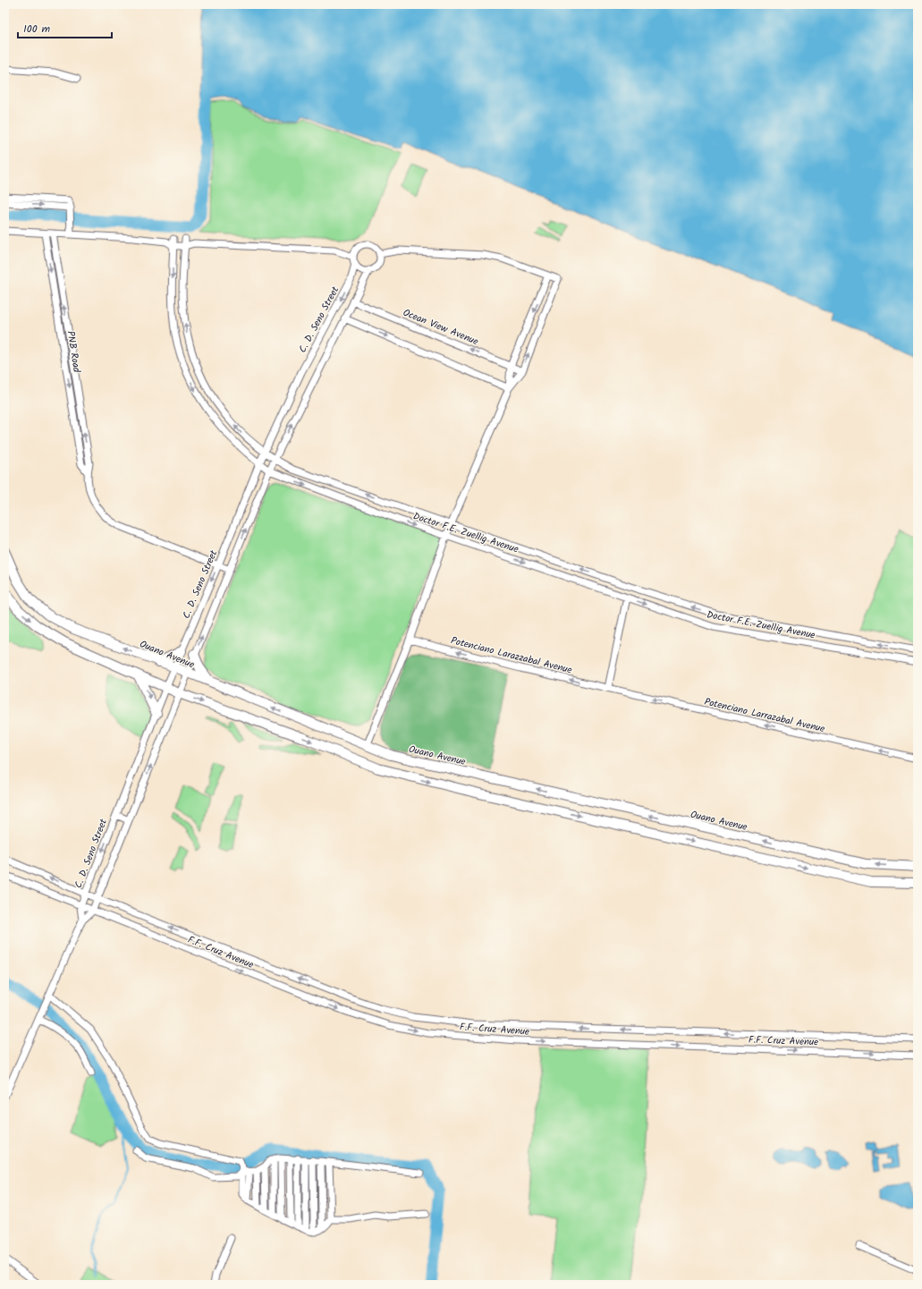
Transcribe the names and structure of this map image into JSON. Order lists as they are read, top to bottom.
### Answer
{
  "streets": {
    "highway": ["Ouano Avenue"],
    "street": [
      "C. D. Seno Street",
      "Ocean View Avenue",
      "PNB Road",
      "Doctor F.E. Zuellig Avenue",
      "Potenciano Larazzabal Avenue",
      "Potenciano Larrazabal Avenue",
      "F.F. Cruz Avenue"
    ]
  },
  "crossings": [
    ["C. D. Seno Street", "PNB Road"],
    ["C. D. Seno Street", "Doctor F.E. Zuellig Avenue"],
    ["C. D. Seno Street", "Ouano Avenue"],
    ["C. D. Seno Street", "F.F. Cruz Avenue"],
    ["Potenciano Larazzabal Avenue", "Potenciano Larrazabal Avenue"]
  ],
  "one_way": ["Potenciano Larazzabal Avenue", "Potenciano Larrazabal Avenue"],
  "scale_bar": "100 m"
}
